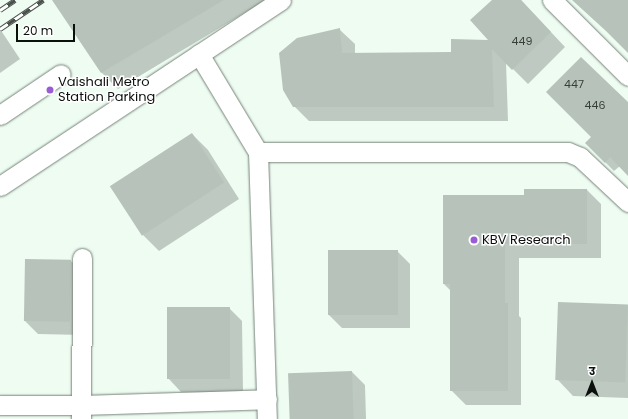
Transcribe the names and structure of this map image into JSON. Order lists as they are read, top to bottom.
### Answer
{
  "places": ["Vaishali Metro Station Parking", "KBV Research"],
  "house_numbers": ["449", "447", "446"],
  "scale_bar": "20 m",
  "north": "top"
}
